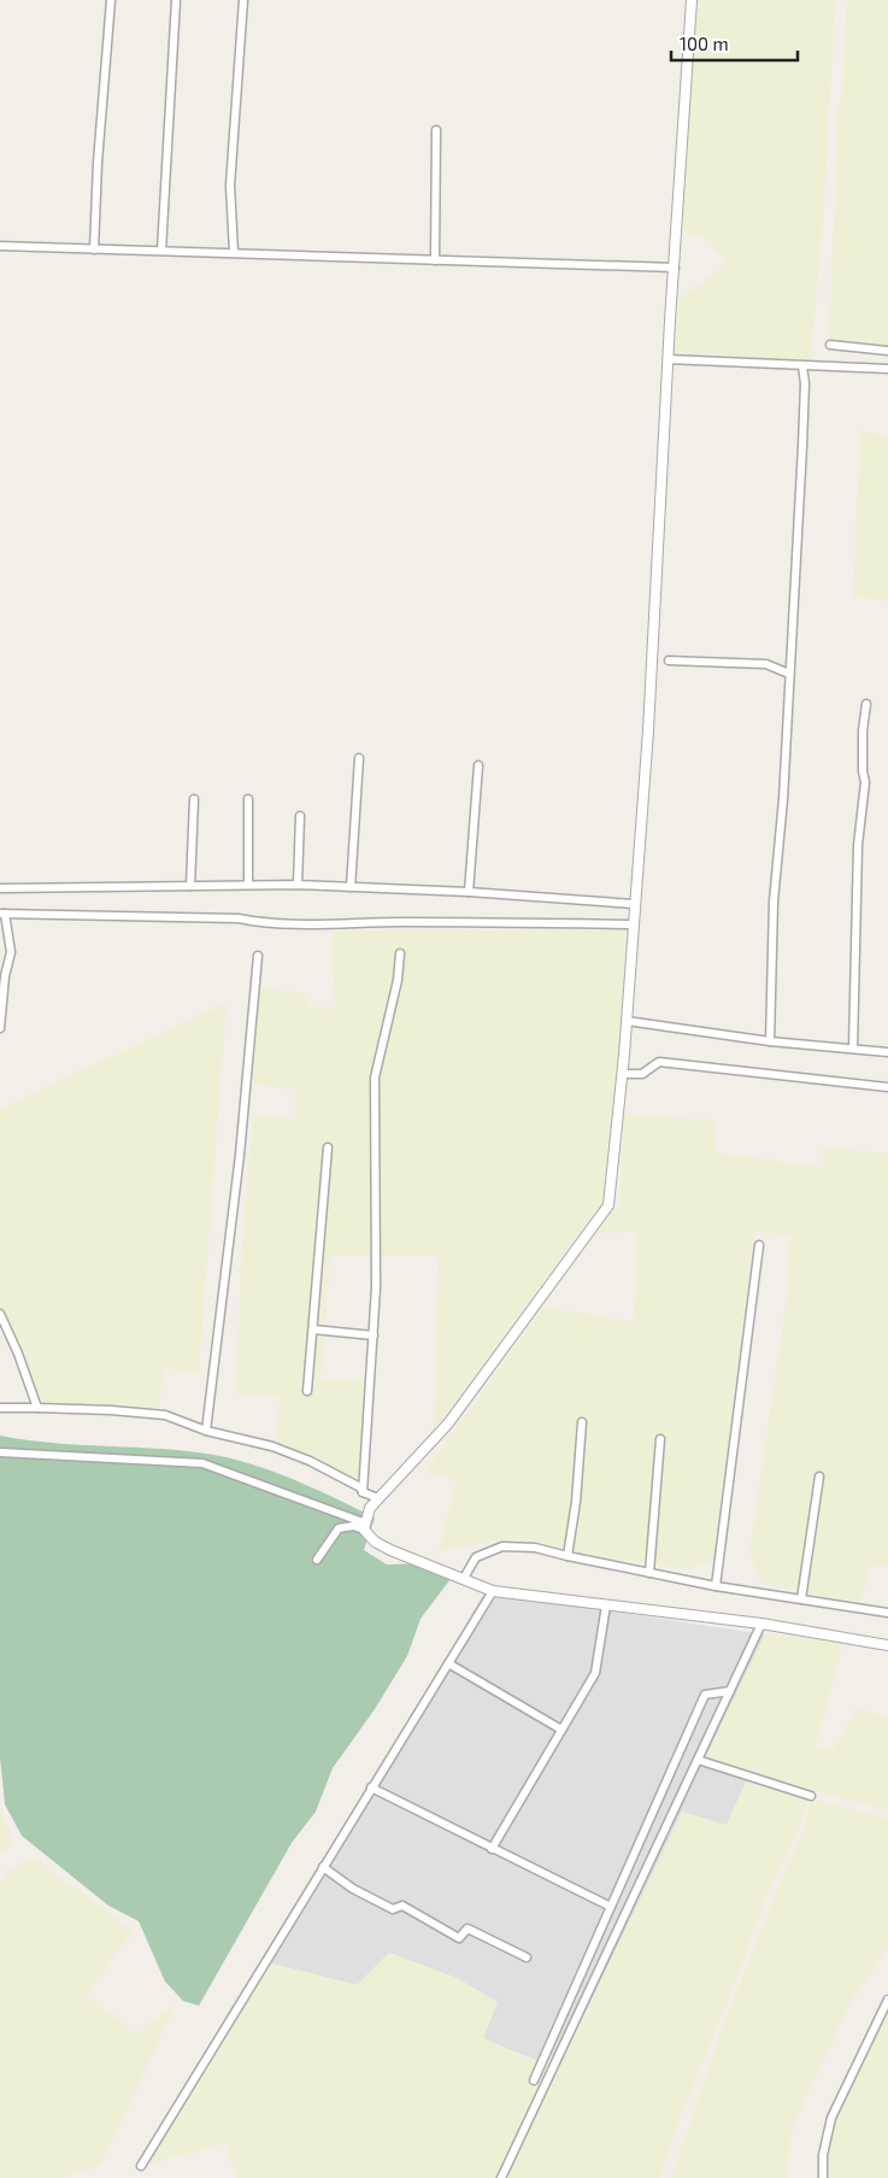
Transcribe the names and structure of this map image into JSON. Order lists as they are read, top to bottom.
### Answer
{
  "scale_bar": "100 m"
}
